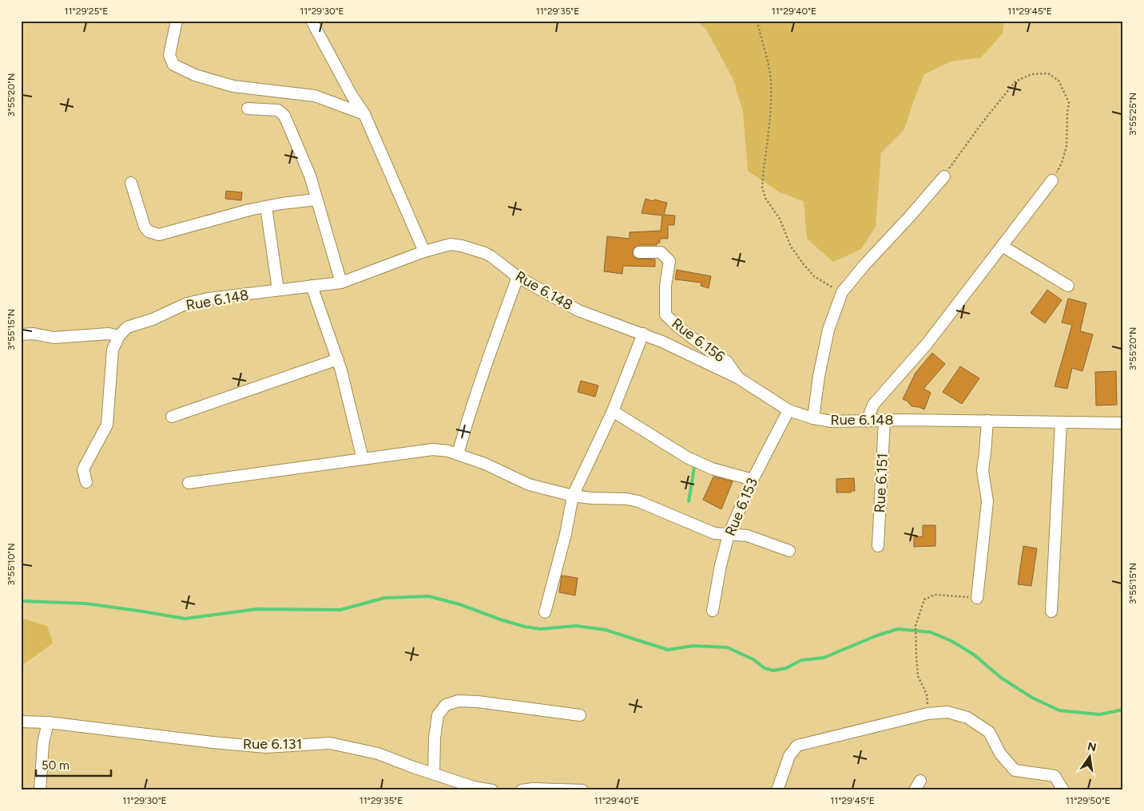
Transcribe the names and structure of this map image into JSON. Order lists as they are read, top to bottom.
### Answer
{
  "streets": {
    "street": [
      "Rue 6.148",
      "Rue 6.156",
      "Rue 6.151",
      "Rue 6.153",
      "Rue 6.131"
    ]
  },
  "crossings": [
    ["Rue 6.148", "Rue 6.156"],
    ["Rue 6.148", "Rue 6.151"],
    ["Rue 6.148", "Rue 6.153"]
  ],
  "scale_bar": "50 m",
  "north": "top",
  "coordinates": [
    "11°29'25\"E",
    "11°29'30\"E",
    "11°29'35\"E",
    "11°29'40\"E",
    "11°29'45\"E",
    "3°55'20\"N",
    "3°55'25\"N",
    "3°55'15\"N",
    "3°55'10\"N",
    "11°29'50\"E"
  ]
}
